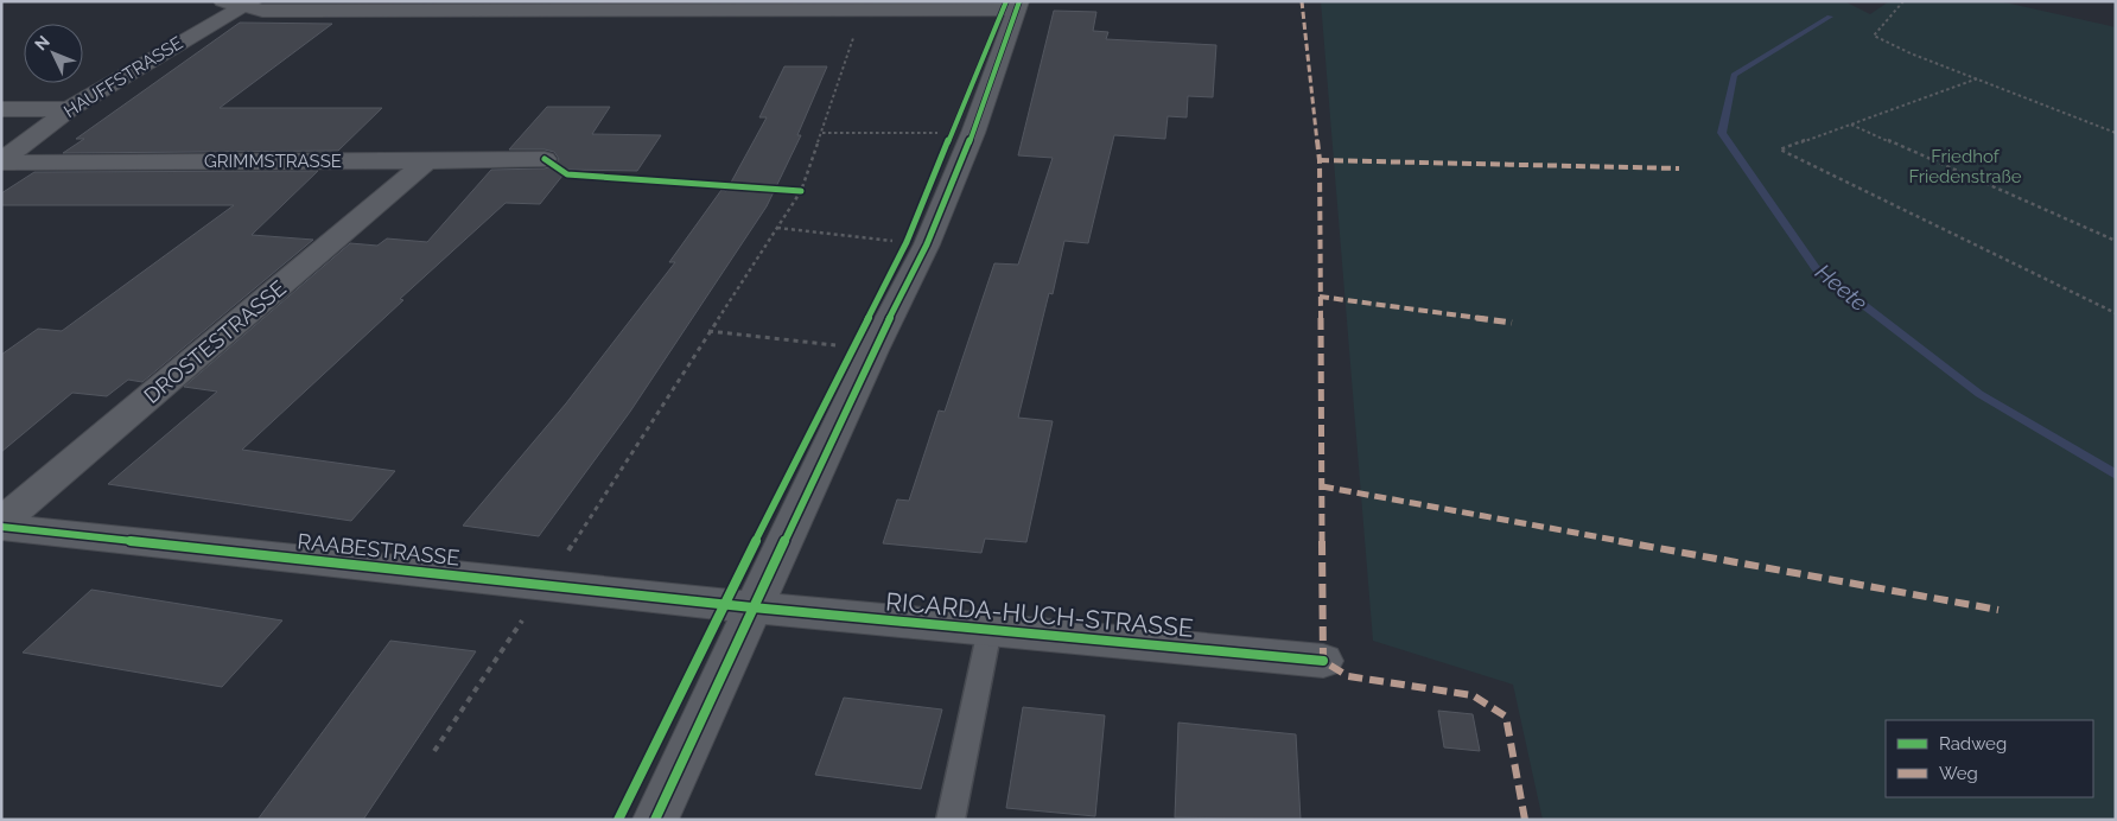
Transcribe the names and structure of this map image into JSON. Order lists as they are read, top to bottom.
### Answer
{
  "streets": {
    "street": [
      "HAUFFSTRASSE",
      "GRIMMSTRASSE",
      "DROSTESTRASSE",
      "RAABESTRASSE",
      "RICARDA-HUCH-STRASSE"
    ]
  },
  "crossings": [
    ["HAUFFSTRASSE", "GRIMMSTRASSE"],
    ["GRIMMSTRASSE", "DROSTESTRASSE"],
    ["RAABESTRASSE", "RICARDA-HUCH-STRASSE"]
  ],
  "water": ["Heete"],
  "parks": ["Friedhof Friedenstraße"],
  "legend": ["Radweg", "Weg"],
  "north": "top left"
}
